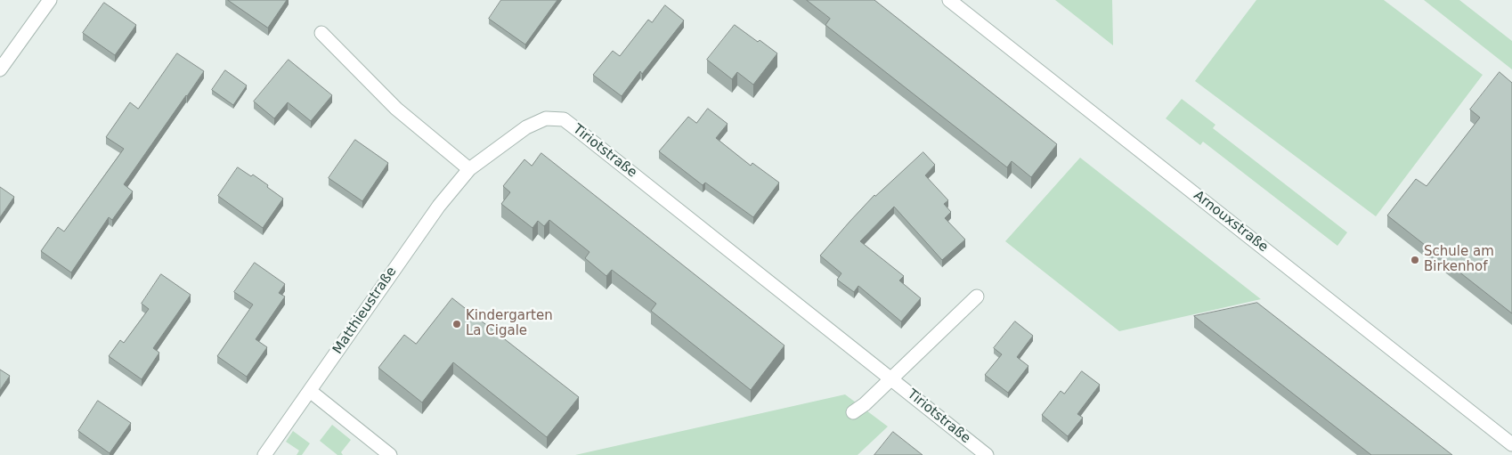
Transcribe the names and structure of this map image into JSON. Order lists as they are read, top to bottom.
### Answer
{
  "streets": {
    "street": ["Tiriotstraße", "Arnouxstraße", "Matthieustraße"]
  },
  "crossings": [
    ["Tiriotstraße", "Matthieustraße"]
  ],
  "places": ["Schule am Birkenhof", "Kindergarten La Cigale"]
}
